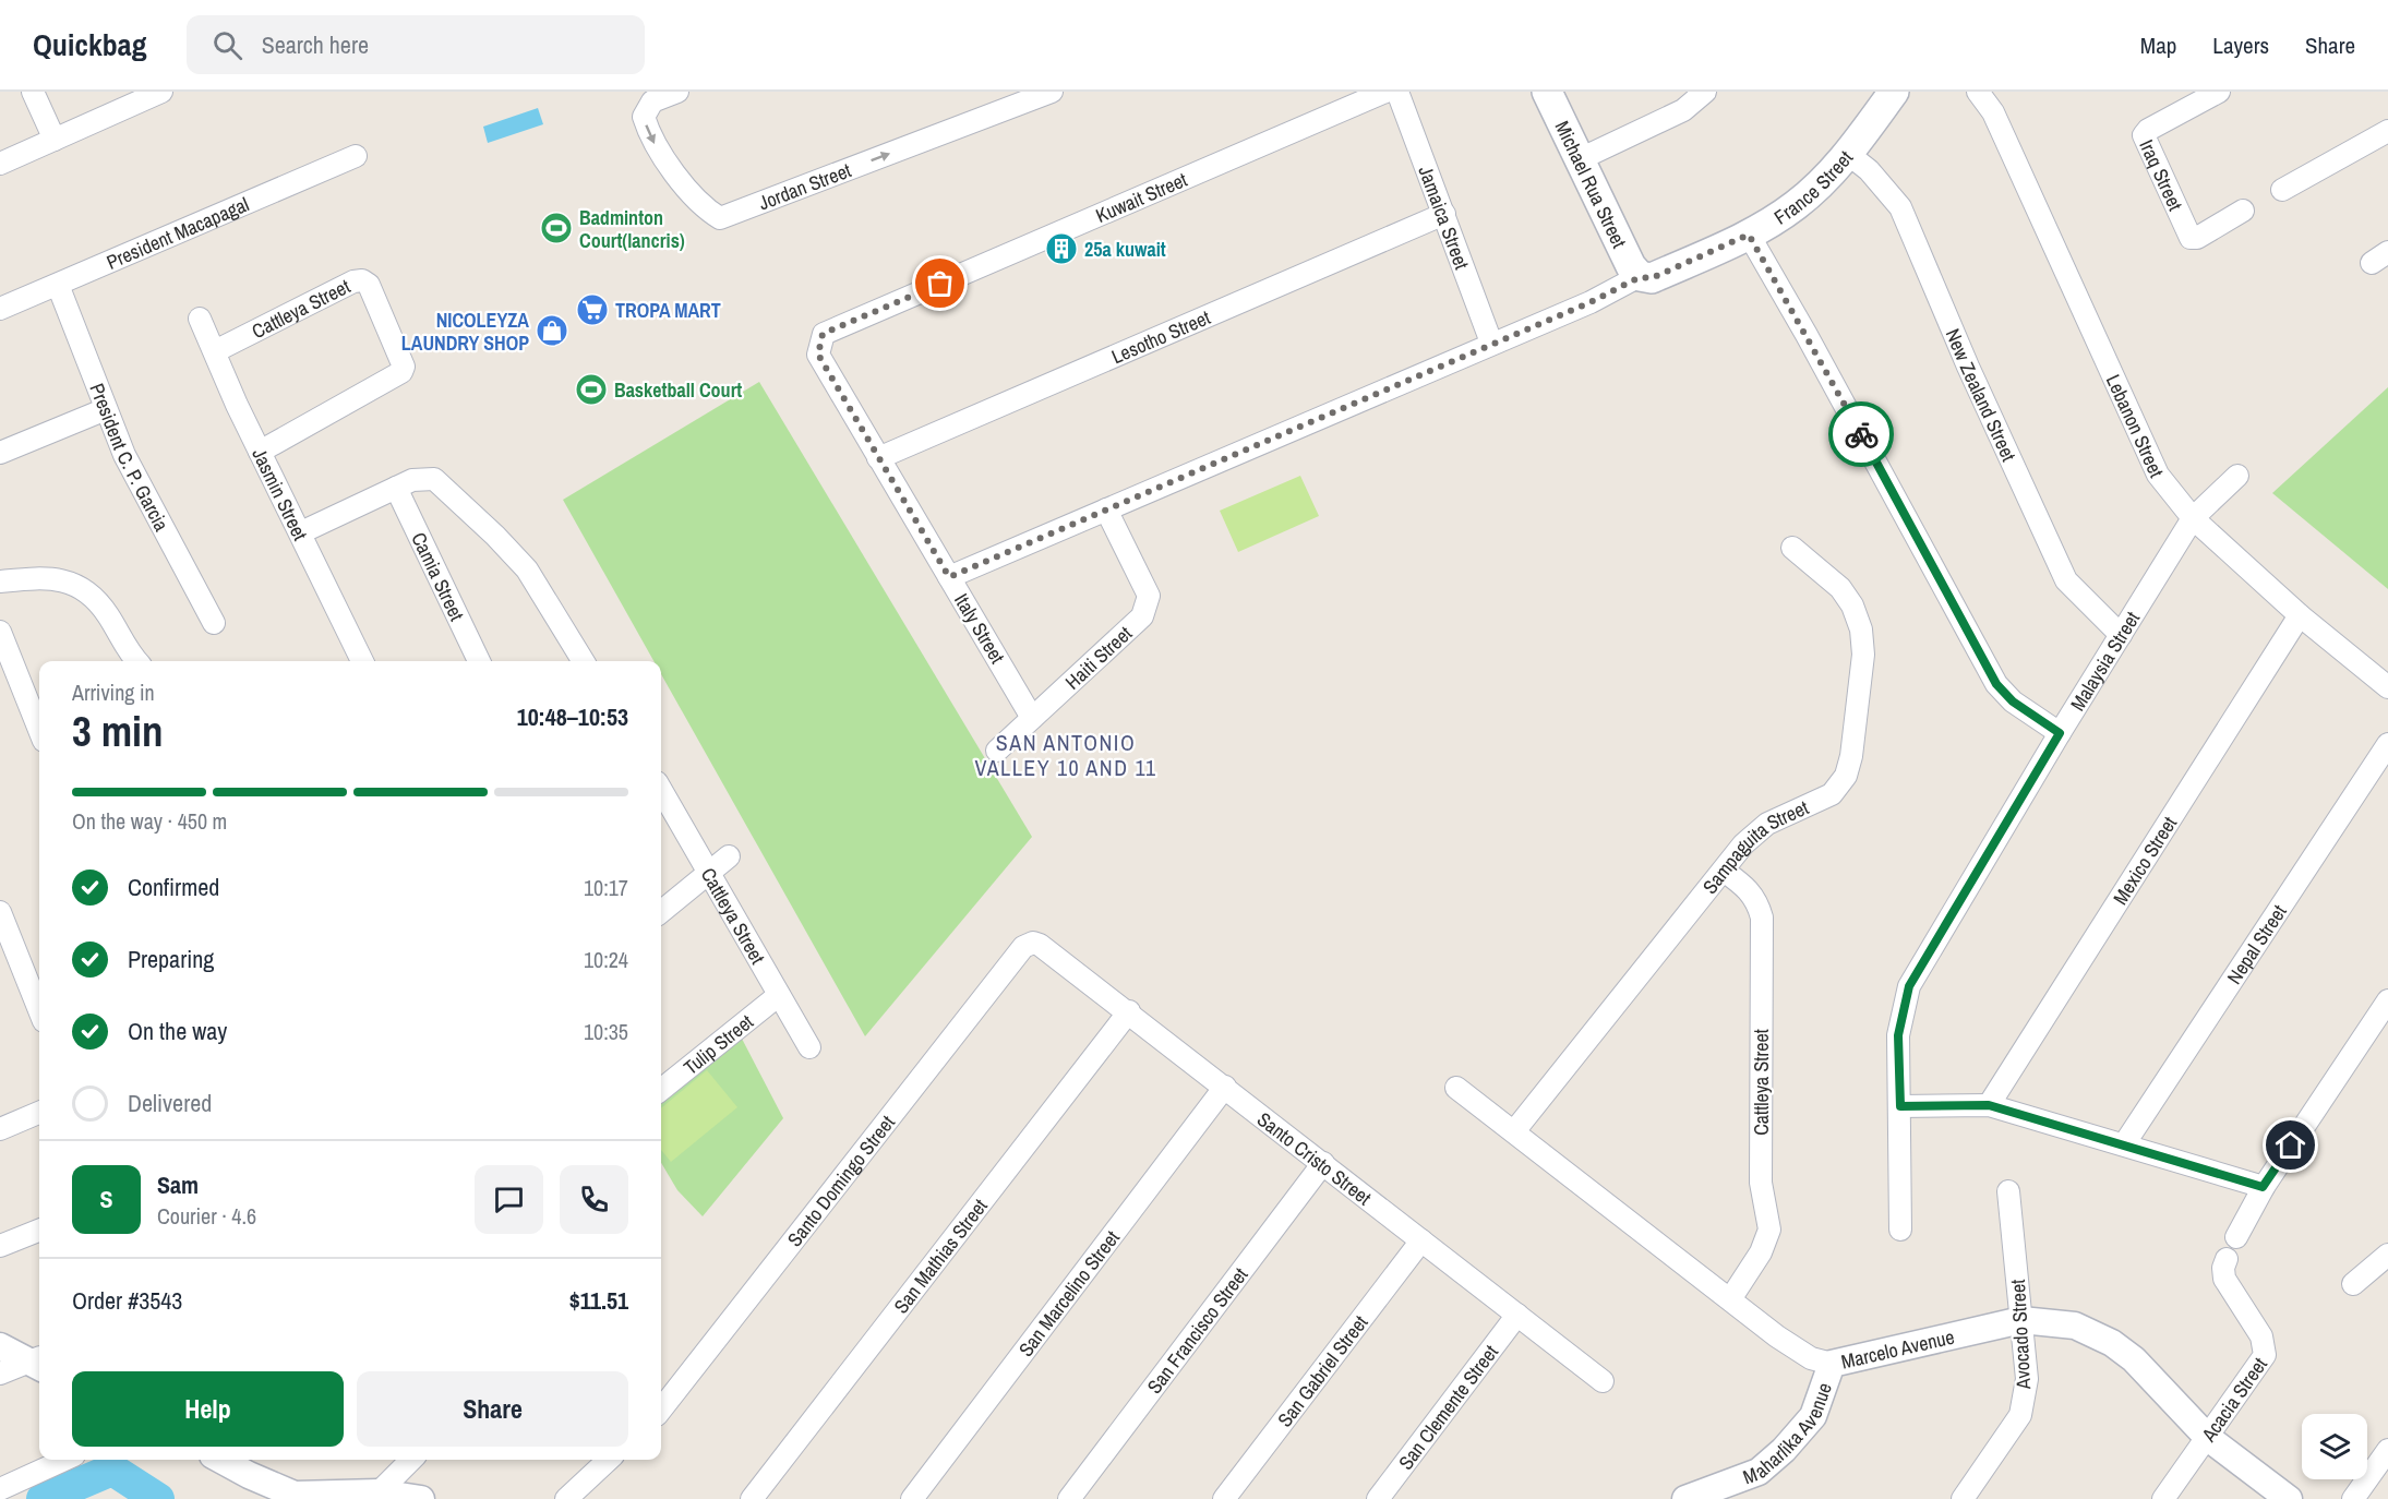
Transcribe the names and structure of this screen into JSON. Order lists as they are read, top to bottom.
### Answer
{
  "streets": {
    "main road": ["Michael Rua Street", "France Street"],
    "street": [
      "Iraq Street",
      "Jordan Street",
      "Kuwait Street",
      "Jamaica Street",
      "President Macapagal",
      "Cattleya Street",
      "Lesotho Street",
      "New Zealand Street",
      "Lebanon Street",
      "President C. P. Garcia",
      "Jasmin Street",
      "Camia Street",
      "Italy Street",
      "Haiti Street",
      "Malaysia Street",
      "Sampaguita Street",
      "Mexico Street",
      "Nepal Street",
      "Tulip Street",
      "Santo Cristo Street",
      "Santo Domingo Street",
      "San Mathias Street",
      "San Marcelino Street",
      "San Francisco Street",
      "Avocado Street",
      "Marcelo Avenue",
      "San Gabriel Street",
      "Acacia Street",
      "San Clemente Street",
      "Maharlika Avenue"
    ]
  },
  "crossings": [
    ["Michael Rua Street", "France Street"],
    ["France Street", "Jamaica Street"],
    ["France Street", "New Zealand Street"],
    ["France Street", "Italy Street"],
    ["France Street", "Haiti Street"],
    ["Kuwait Street", "Italy Street"],
    ["Jamaica Street", "Lesotho Street"],
    ["President Macapagal", "President C. P. Garcia"],
    ["Cattleya Street", "Jasmin Street"],
    ["Cattleya Street", "Sampaguita Street"],
    ["Cattleya Street", "Tulip Street"],
    ["Cattleya Street", "Marcelo Avenue"],
    ["Lesotho Street", "Italy Street"],
    ["New Zealand Street", "Malaysia Street"],
    ["Lebanon Street", "Malaysia Street"],
    ["Lebanon Street", "Mexico Street"],
    ["Italy Street", "Haiti Street"],
    ["Sampaguita Street", "Marcelo Avenue"],
    ["Santo Cristo Street", "Santo Domingo Street"],
    ["Santo Cristo Street", "San Mathias Street"],
    ["Santo Cristo Street", "San Marcelino Street"],
    ["Santo Cristo Street", "San Francisco Street"],
    ["Santo Cristo Street", "San Gabriel Street"],
    ["Santo Cristo Street", "San Clemente Street"],
    ["Avocado Street", "Marcelo Avenue"],
    ["Marcelo Avenue", "Acacia Street"],
    ["Marcelo Avenue", "Maharlika Avenue"]
  ],
  "districts": ["SAN ANTONIO VALLEY 10 AND 11"],
  "places": {
    "sports": ["Badminton Court(lancris)", "Basketball Court"],
    "building": ["25a kuwait"],
    "supermarket": ["TROPA MART"],
    "shop": ["NICOLEYZA LAUNDRY SHOP"]
  },
  "page": {
    "header": "Quickbag",
    "search": "Search here",
    "nav": ["Map", "Layers", "Share"],
    "heading": ["3 min", "Arriving in", "10:48–10:53"],
    "panel": [
      "Sam",
      "Courier · 4.6",
      "Order #3543",
      "$11.51"
    ],
    "bar": "On the way · 450 m",
    "list": [
      ["Confirmed", "10:17"],
      ["Preparing", "10:24"],
      ["On the way", "10:35"],
      "Delivered"
    ],
    "round": "S",
    "buttons": ["Help", "Share"]
  }
}
